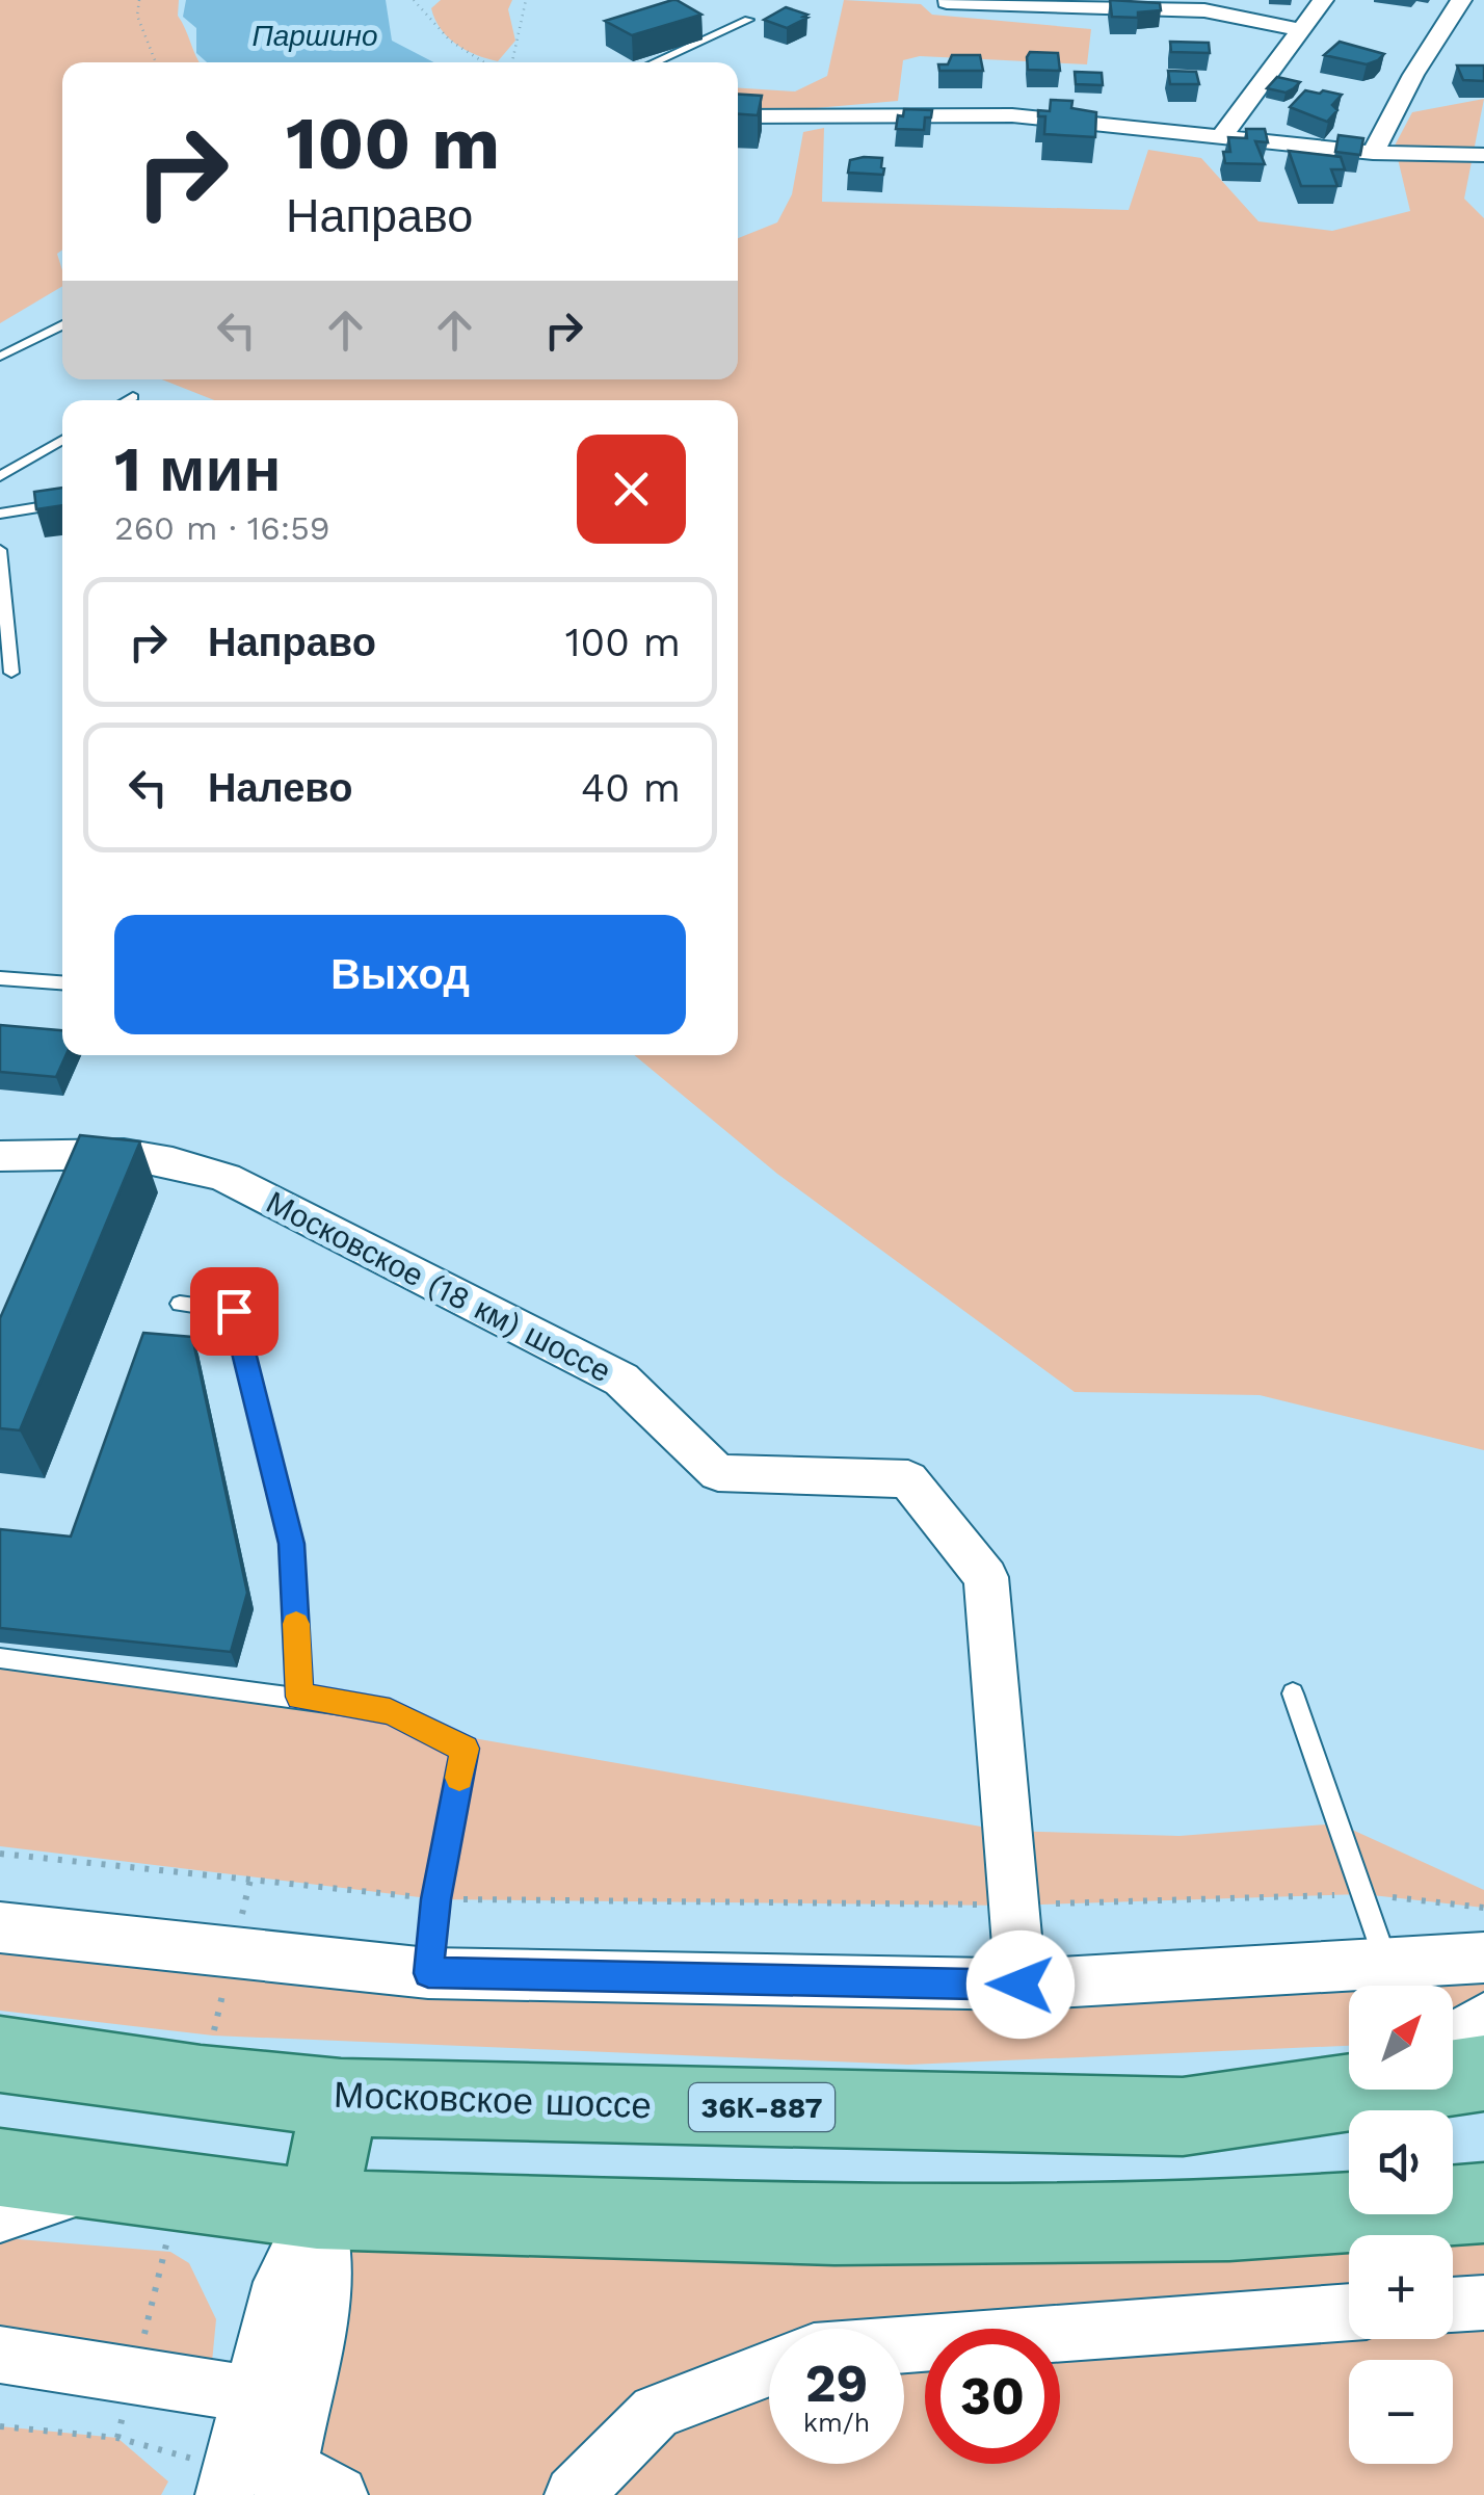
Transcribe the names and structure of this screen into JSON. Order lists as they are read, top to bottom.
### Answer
{
  "streets": {
    "main road": ["Московское шоссе", "36К-887"],
    "street": ["Московское (18 км) шоссе"]
  },
  "water": ["Паршино"],
  "north": "top right",
  "page": {
    "turn": ["100 m", "Направо"],
    "heading": ["1 мин", "260 m · 16:59"],
    "list": [
      {
        "name": "Направо",
        "value": "100 m"
      },
      {
        "name": "Налево",
        "value": "40 m"
      }
    ],
    "buttons": "Выход",
    "map_buttons": ["+", "−"],
    "speed": "29 km/h",
    "limit": "30"
  }
}
